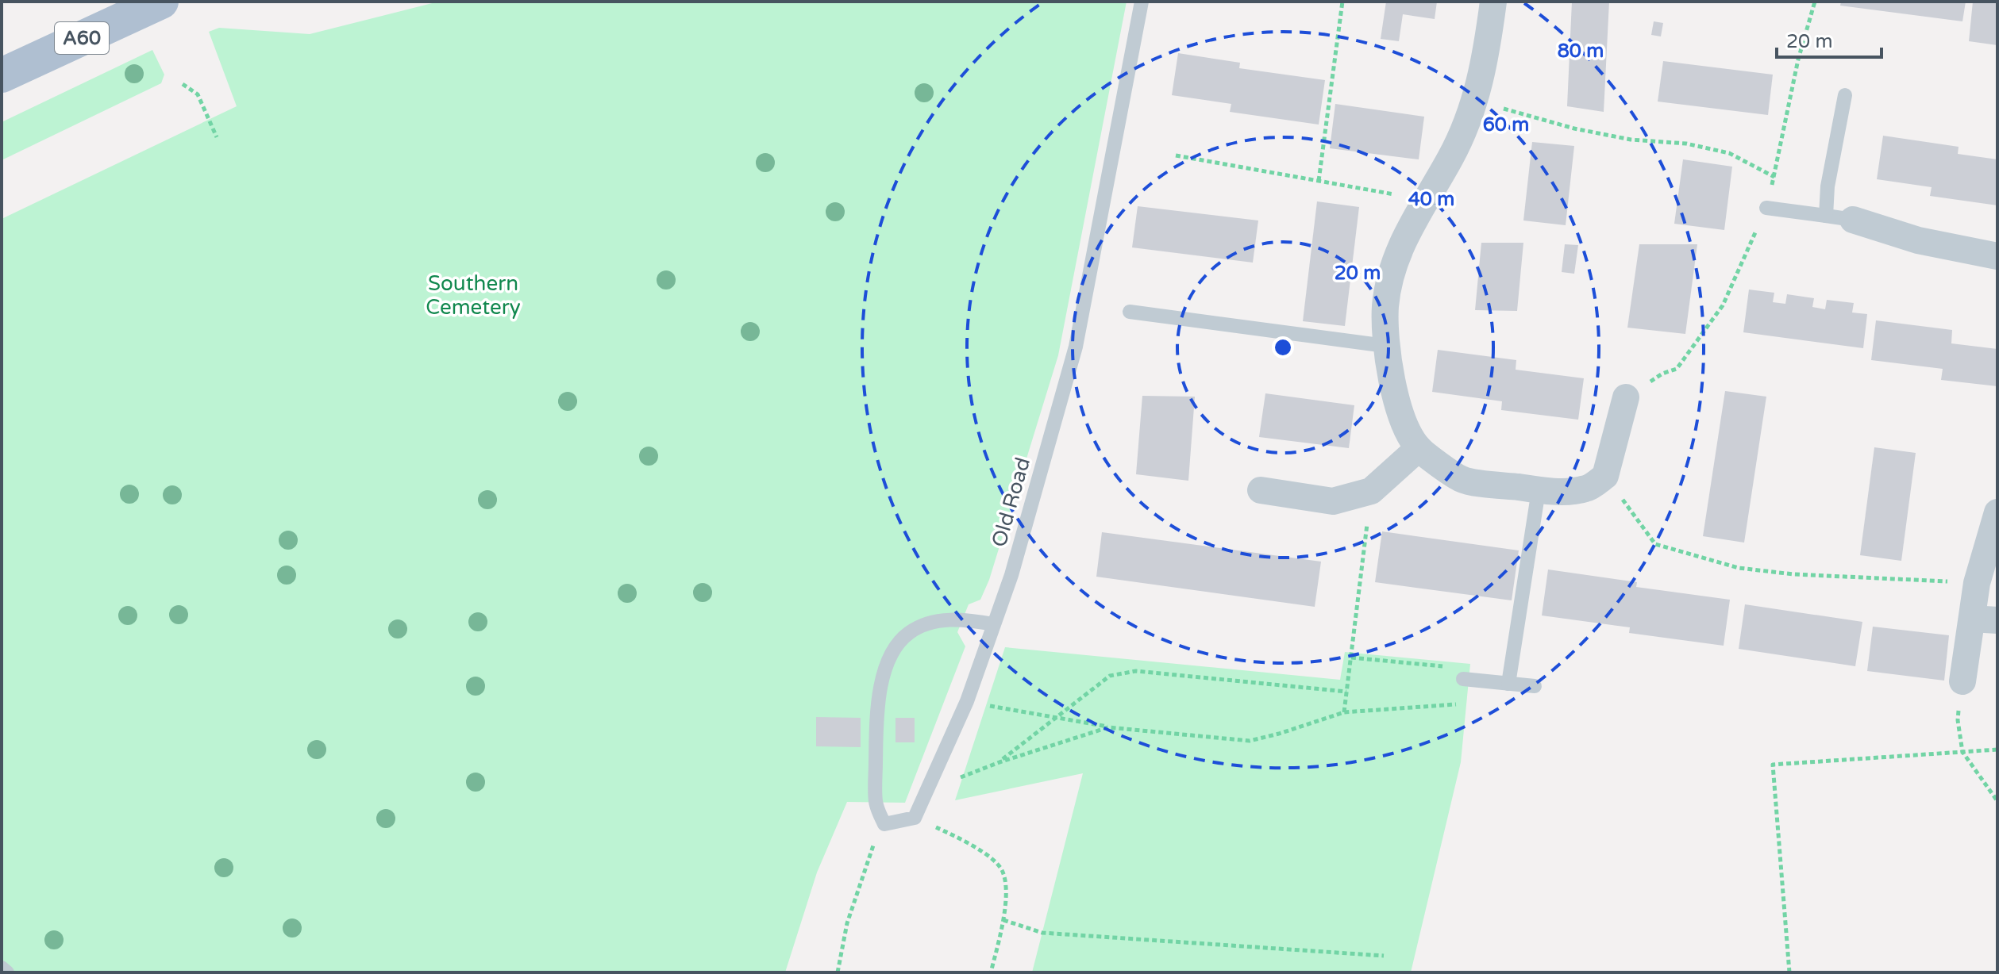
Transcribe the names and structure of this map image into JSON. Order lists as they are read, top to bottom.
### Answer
{
  "streets": {
    "main road": ["A60"],
    "lane": ["Old Road"]
  },
  "parks": ["Southern Cemetery"],
  "scale_bar": "20 m",
  "rings": [
    "80 m",
    "60 m",
    "40 m",
    "20 m"
  ]
}
